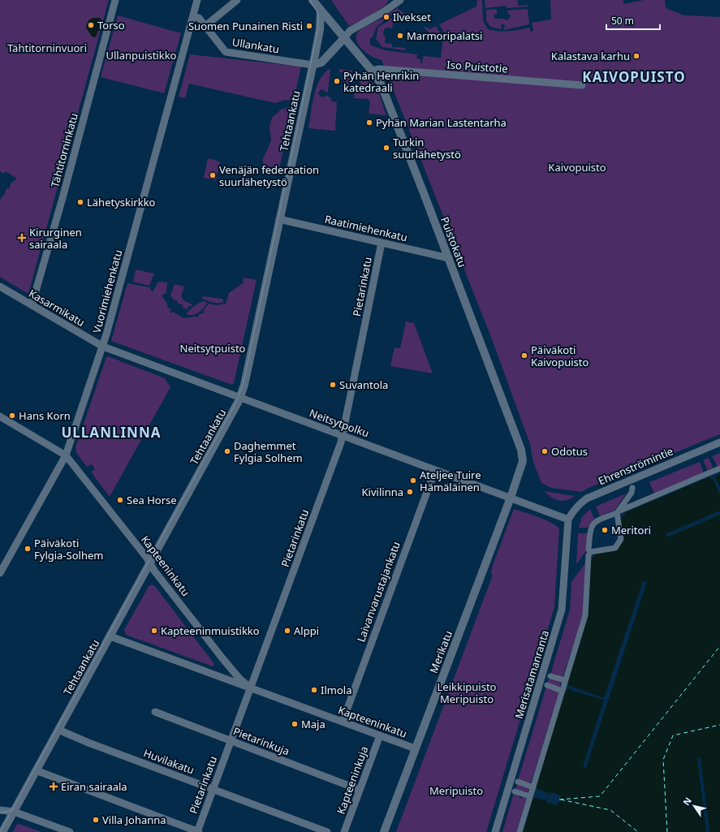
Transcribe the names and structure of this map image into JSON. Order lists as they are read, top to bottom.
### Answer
{
  "streets": {
    "street": [
      "Ullankatu",
      "Iso Puistotie",
      "Tehtaankatu",
      "Tähtitorninkatu",
      "Raatimiehenkatu",
      "Puistokatu",
      "Pietarinkatu",
      "Vuorimiehenkatu",
      "Kasarmikatu",
      "Neitsytpolku",
      "Ehrenströmintie",
      "Kapteeninkatu",
      "Laivanvarustajankatu",
      "Merikatu",
      "Merisatamanranta",
      "Pietarinkuja",
      "Huvilakatu",
      "Kapteeninkuja"
    ]
  },
  "crossings": [
    ["Ullankatu", "Tehtaankatu"],
    ["Ullankatu", "Vuorimiehenkatu"],
    ["Iso Puistotie", "Puistokatu"],
    ["Tehtaankatu", "Raatimiehenkatu"],
    ["Tehtaankatu", "Puistokatu"],
    ["Tehtaankatu", "Neitsytpolku"],
    ["Tehtaankatu", "Kapteeninkatu"],
    ["Tehtaankatu", "Huvilakatu"],
    ["Tähtitorninkatu", "Kasarmikatu"],
    ["Raatimiehenkatu", "Puistokatu"],
    ["Raatimiehenkatu", "Pietarinkatu"],
    ["Puistokatu", "Neitsytpolku"],
    ["Puistokatu", "Merikatu"],
    ["Pietarinkatu", "Neitsytpolku"],
    ["Pietarinkatu", "Kapteeninkatu"],
    ["Pietarinkatu", "Pietarinkuja"],
    ["Pietarinkatu", "Huvilakatu"],
    ["Vuorimiehenkatu", "Kasarmikatu"],
    ["Vuorimiehenkatu", "Neitsytpolku"],
    ["Vuorimiehenkatu", "Kapteeninkatu"],
    ["Kasarmikatu", "Neitsytpolku"],
    ["Neitsytpolku", "Ehrenströmintie"],
    ["Neitsytpolku", "Laivanvarustajankatu"],
    ["Neitsytpolku", "Merikatu"],
    ["Neitsytpolku", "Merisatamanranta"],
    ["Ehrenströmintie", "Merisatamanranta"],
    ["Kapteeninkatu", "Laivanvarustajankatu"],
    ["Kapteeninkatu", "Merikatu"],
    ["Kapteeninkatu", "Kapteeninkuja"],
    ["Pietarinkuja", "Kapteeninkuja"]
  ],
  "districts": ["KAIVOPUISTO", "ULLANLINNA"],
  "parks": [
    "Tähtitorninvuori",
    "Ullanpuistikko",
    "Kaivopuisto",
    "Neitsytpuisto",
    "Leikkipuisto Meripuisto",
    "Meripuisto"
  ],
  "places": {
    "other": [
      "Ilvekset",
      "Torso",
      "Suomen Punainen Risti",
      "Marmoripalatsi",
      "Kalastava karhu",
      "Pyhän Henrikin katedraali",
      "Pyhän Marian Lastentarha",
      "Turkin suurlähetystö",
      "Venäjän federaation suurlähetystö",
      "Lähetyskirkko",
      "Päiväkoti Kaivopuisto",
      "Suvantola",
      "Hans Korn",
      "Daghemmet Fylgia Solhem",
      "Odotus",
      "Ateljee Tuire Hämäläinen",
      "Kivilinna",
      "Sea Horse",
      "Meritori",
      "Päiväkoti Fylgia-Solhem",
      "Kapteeninmuistikko",
      "Alppi",
      "Ilmola",
      "Maja",
      "Villa Johanna"
    ],
    "health": ["Kirurginen sairaala", "Eiran sairaala"]
  },
  "scale_bar": "50 m",
  "north": "top left"
}
